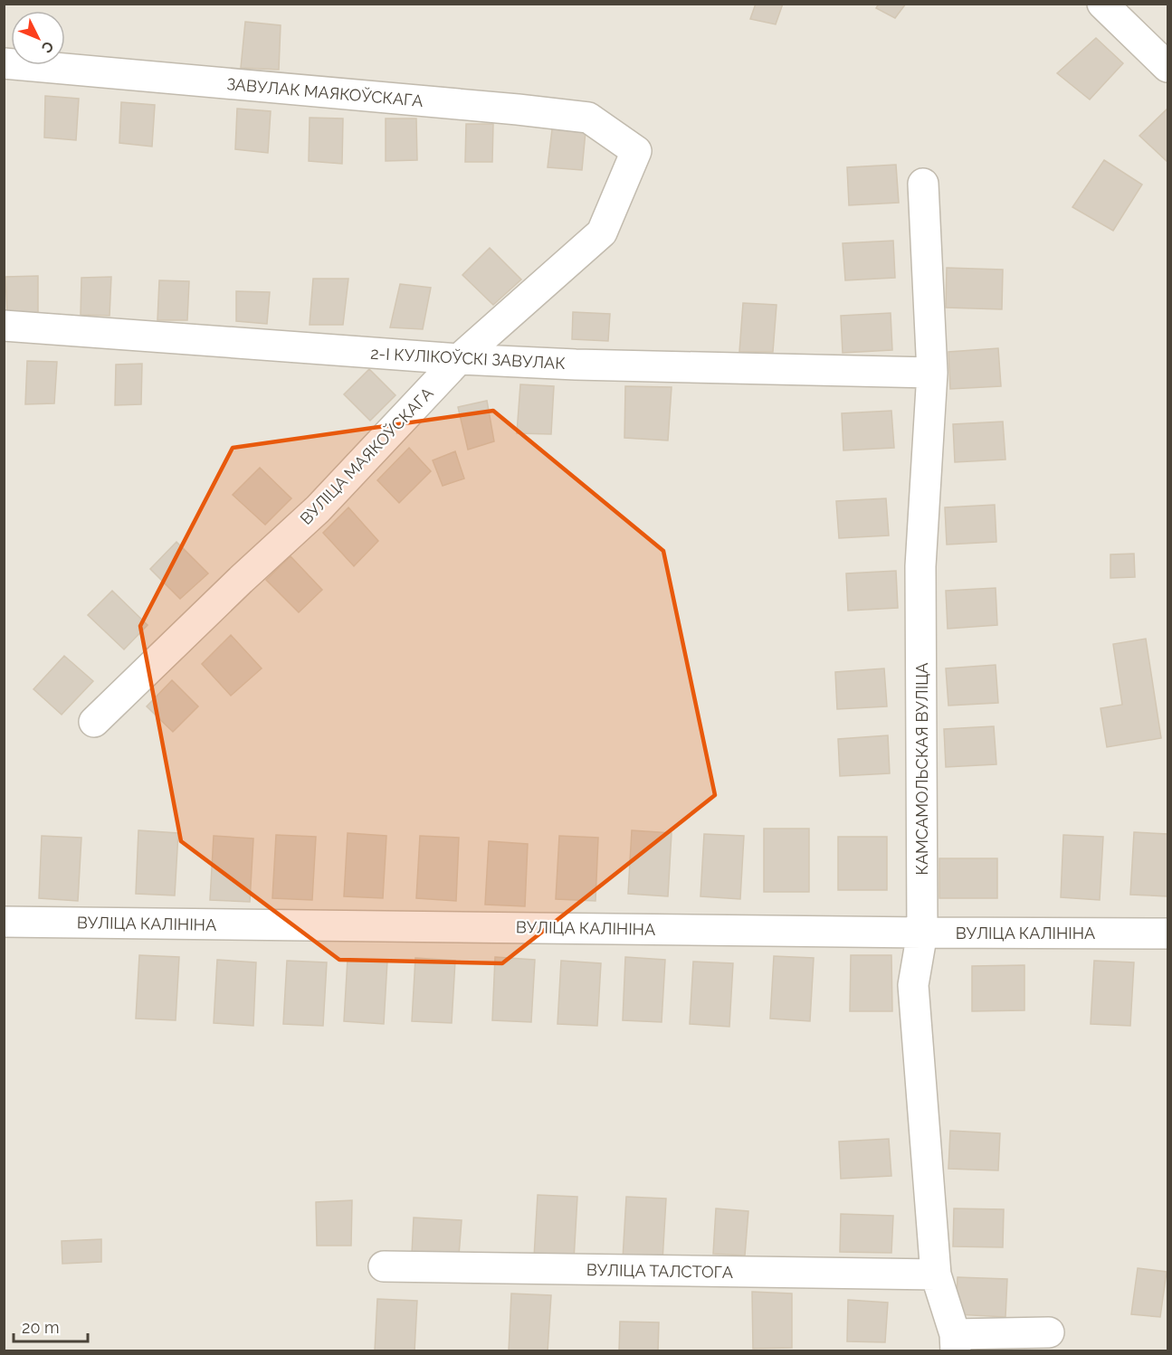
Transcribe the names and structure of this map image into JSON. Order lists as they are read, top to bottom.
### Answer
{
  "streets": {
    "street": [
      "ЗАВУЛАК МАЯКОЎСКАГА",
      "2-І КУЛІКОЎСКІ ЗАВУЛАК",
      "ВУЛІЦА МАЯКОЎСКАГА",
      "КАМСАМОЛЬСКАЯ ВУЛІЦА",
      "ВУЛІЦА КАЛІНІНА",
      "ВУЛІЦА ТАЛСТОГА"
    ]
  },
  "crossings": [
    ["ЗАВУЛАК МАЯКОЎСКАГА", "ВУЛІЦА МАЯКОЎСКАГА"],
    ["2-І КУЛІКОЎСКІ ЗАВУЛАК", "ВУЛІЦА МАЯКОЎСКАГА"],
    ["2-І КУЛІКОЎСКІ ЗАВУЛАК", "КАМСАМОЛЬСКАЯ ВУЛІЦА"],
    ["КАМСАМОЛЬСКАЯ ВУЛІЦА", "ВУЛІЦА КАЛІНІНА"],
    ["КАМСАМОЛЬСКАЯ ВУЛІЦА", "ВУЛІЦА ТАЛСТОГА"]
  ],
  "scale_bar": "20 m",
  "north": "bottom right"
}
